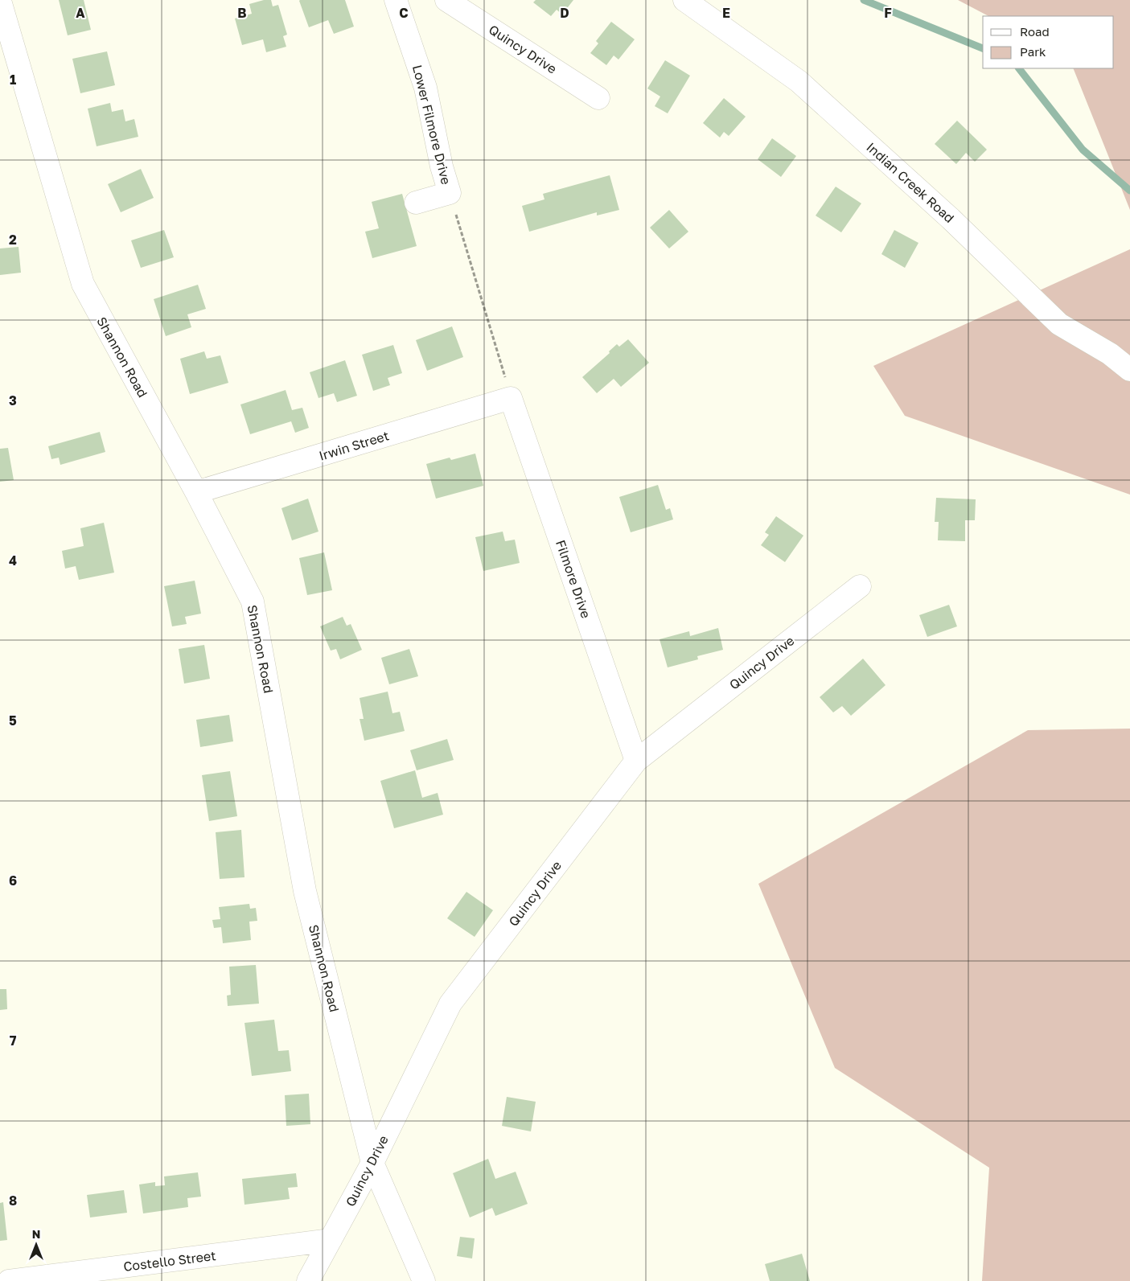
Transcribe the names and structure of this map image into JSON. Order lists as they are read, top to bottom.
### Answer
{
  "streets": {
    "street": [
      "Quincy Drive",
      "Lower Filmore Drive",
      "Indian Creek Road",
      "Shannon Road",
      "Irwin Street",
      "Filmore Drive",
      "Costello Street"
    ]
  },
  "crossings": [
    ["Quincy Drive", "Shannon Road"],
    ["Quincy Drive", "Filmore Drive"],
    ["Quincy Drive", "Costello Street"],
    ["Shannon Road", "Irwin Street"],
    ["Irwin Street", "Filmore Drive"]
  ],
  "legend": ["Road", "Park"],
  "north": "top",
  "grid": {
    "columns": [
      "A",
      "B",
      "C",
      "D",
      "E",
      "F"
    ],
    "rows": [
      "1",
      "2",
      "3",
      "4",
      "5",
      "6",
      "7",
      "8"
    ]
  }
}
